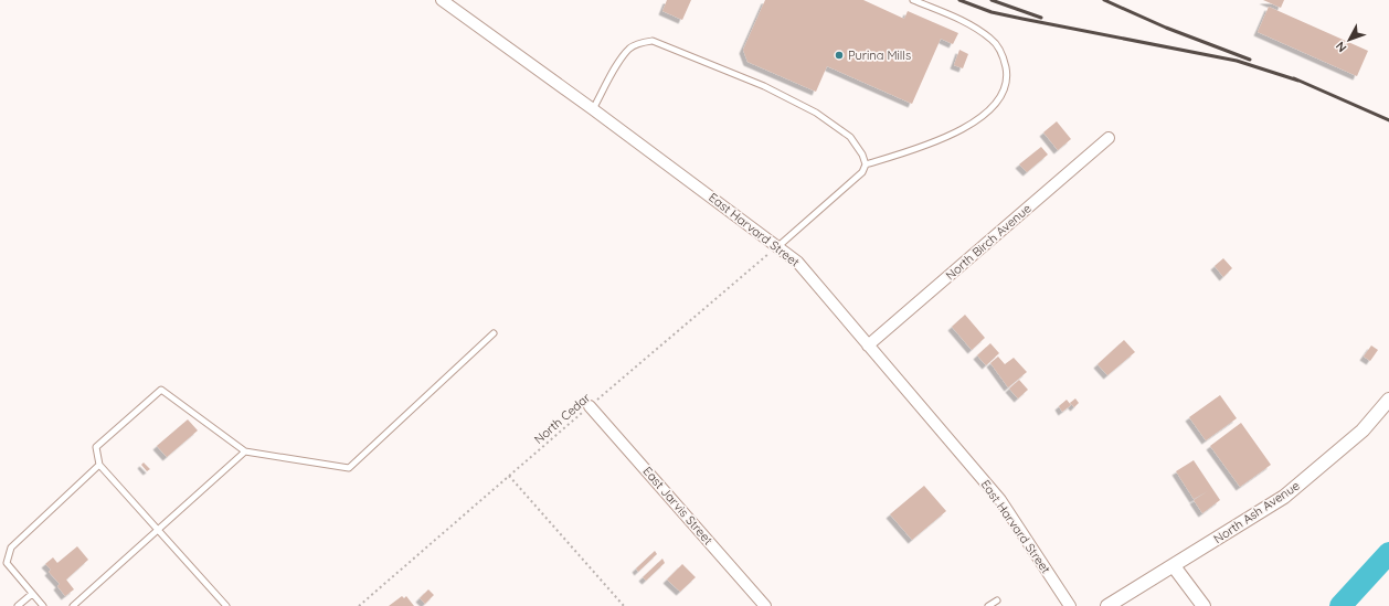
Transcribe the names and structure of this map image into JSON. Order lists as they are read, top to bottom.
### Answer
{
  "streets": {
    "street": [
      "East Harvard Street",
      "North Birch Avenue",
      "East Jarvis Street",
      "North Ash Avenue"
    ],
    "path": ["North Cedar"]
  },
  "crossings": [
    ["East Harvard Street", "North Birch Avenue"],
    ["East Harvard Street", "North Cedar"],
    ["North Cedar", "East Jarvis Street"]
  ],
  "places": ["Purina Mills"],
  "north": "bottom left"
}
